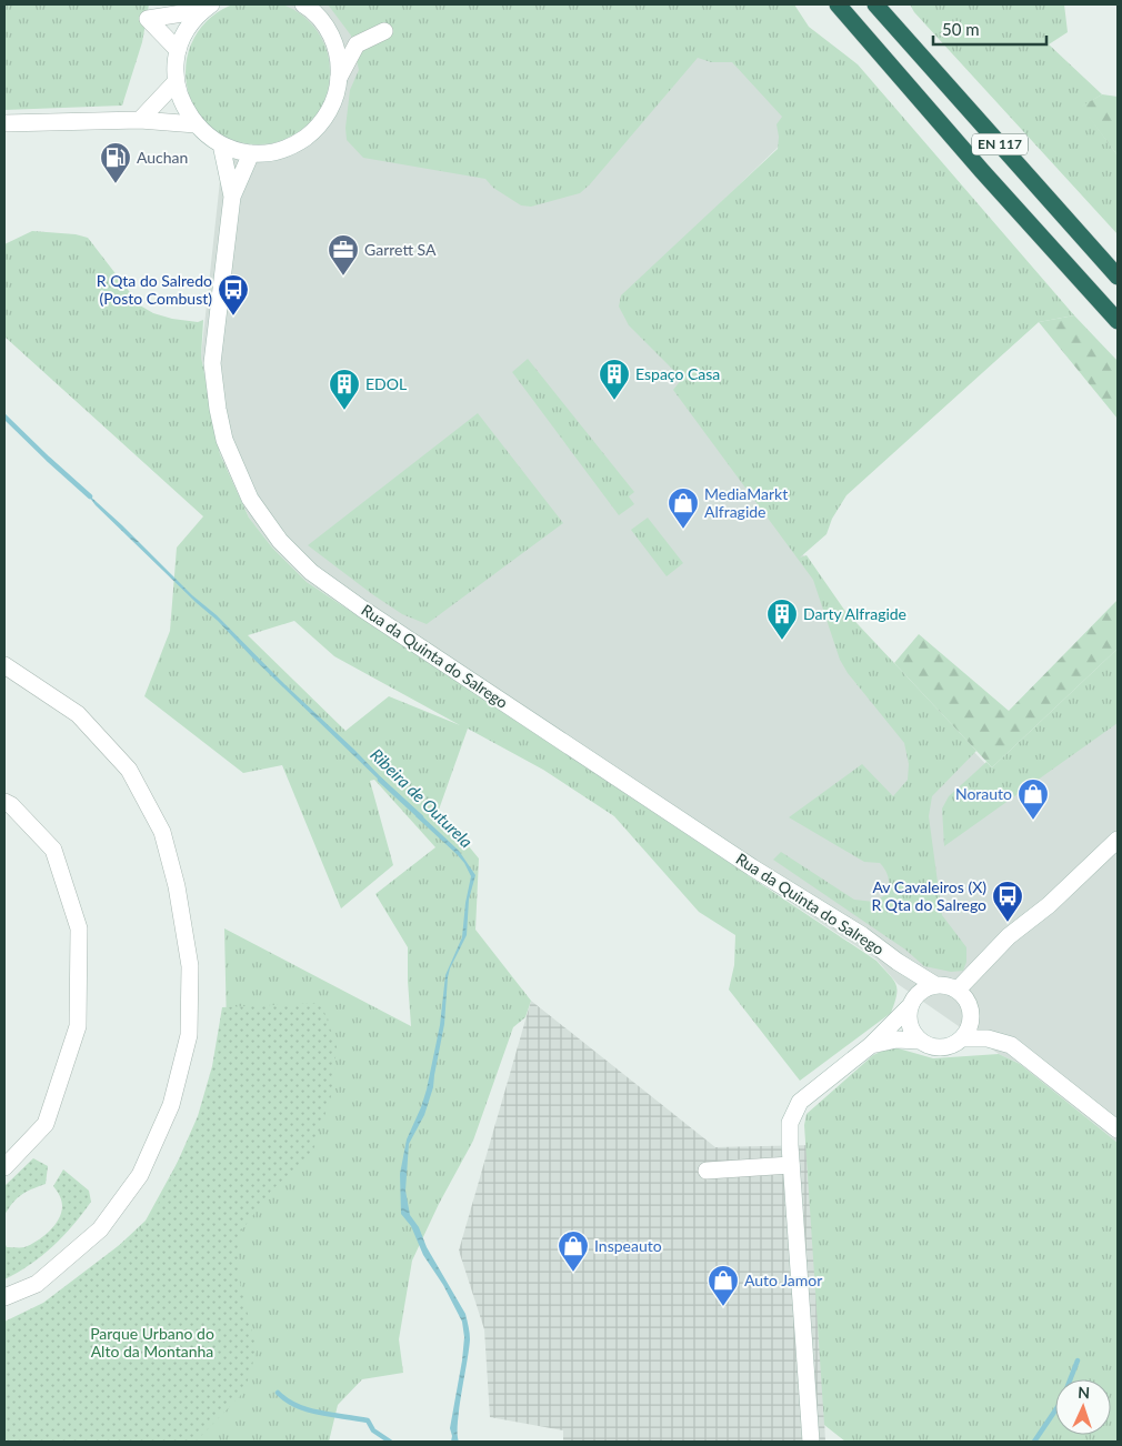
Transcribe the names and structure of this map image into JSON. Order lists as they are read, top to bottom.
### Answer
{
  "streets": {
    "highway": ["EN 117"],
    "street": ["Rua da Quinta do Salrego"]
  },
  "water": ["Ribeira de Outurela"],
  "parks": ["Parque Urbano do Alto da Montanha"],
  "places": {
    "fuel station": ["Auchan"],
    "office": ["Garrett SA"],
    "bus stop": ["R Qta do Salredo (Posto Combust)", "Av Cavaleiros (X) R Qta do Salrego"],
    "building": ["Espaço Casa", "EDOL", "Darty Alfragide"],
    "shop": [
      "MediaMarkt Alfragide",
      "Norauto",
      "Inspeauto",
      "Auto Jamor"
    ]
  },
  "scale_bar": "50 m",
  "north": "top"
}
